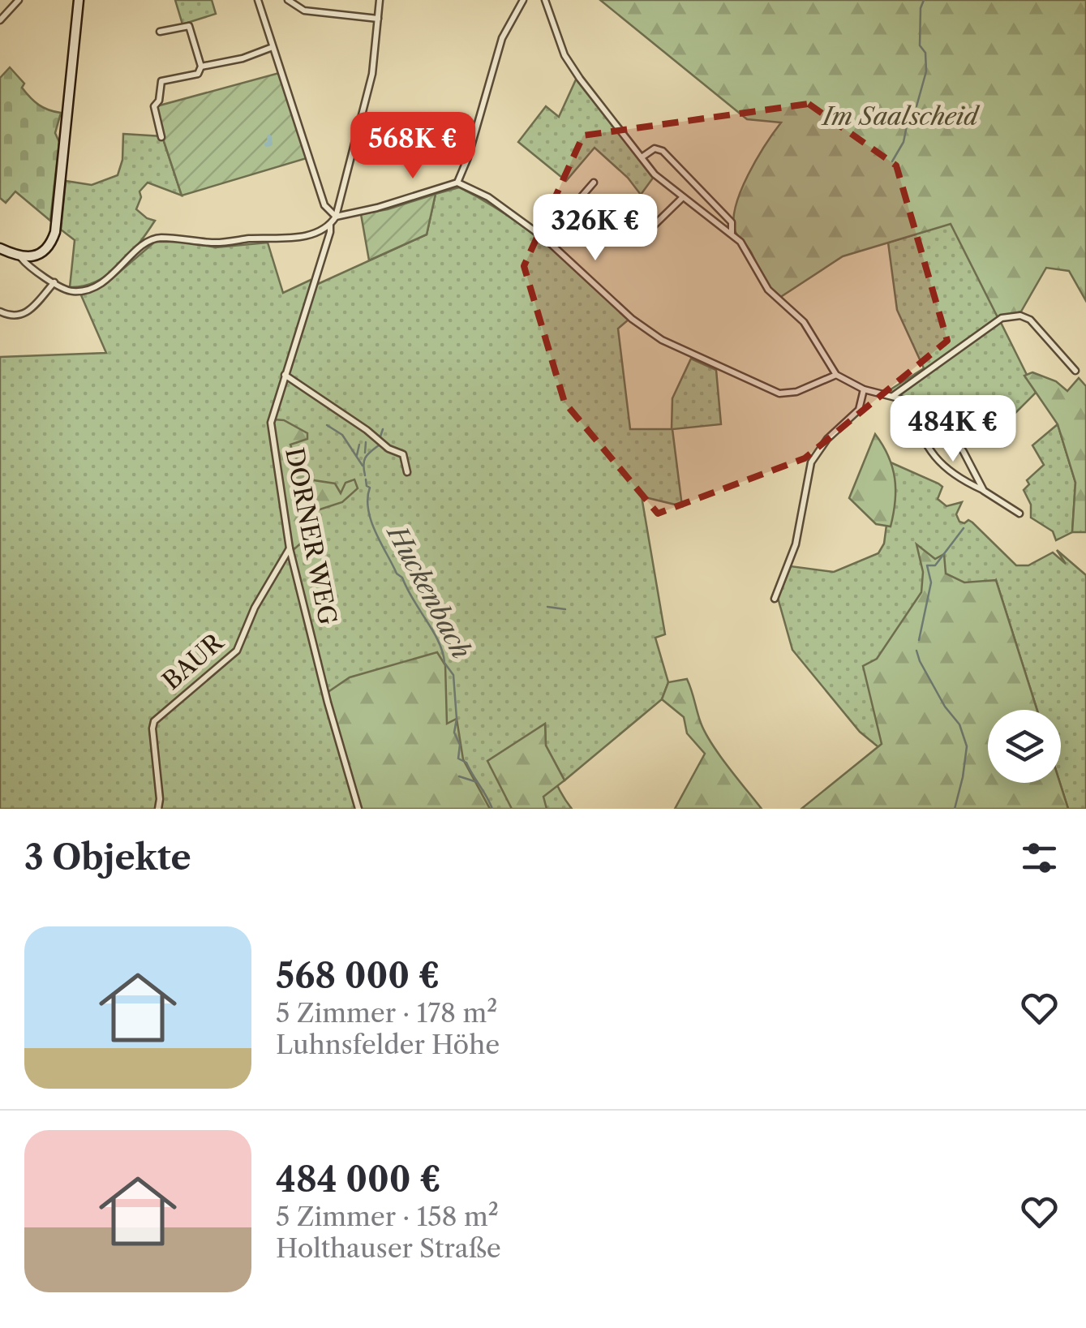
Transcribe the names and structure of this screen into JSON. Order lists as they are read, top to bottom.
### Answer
{
  "streets": {
    "street": ["DORNER WEG", "BAUR"]
  },
  "crossings": [
    ["DORNER WEG", "BAUR"]
  ],
  "water": ["Huckenbach"],
  "parks": ["Im Saalscheid"],
  "page": {
    "price": ["568K €", "326K €", "484K €"],
    "heading": "3 Objekte",
    "list": [
      {
        "name": "568 000 €",
        "note": "5 Zimmer · 178 m² · Luhnsfelder Höhe"
      },
      {
        "name": "484 000 €",
        "note": "5 Zimmer · 158 m² · Holthauser Straße"
      }
    ]
  }
}
